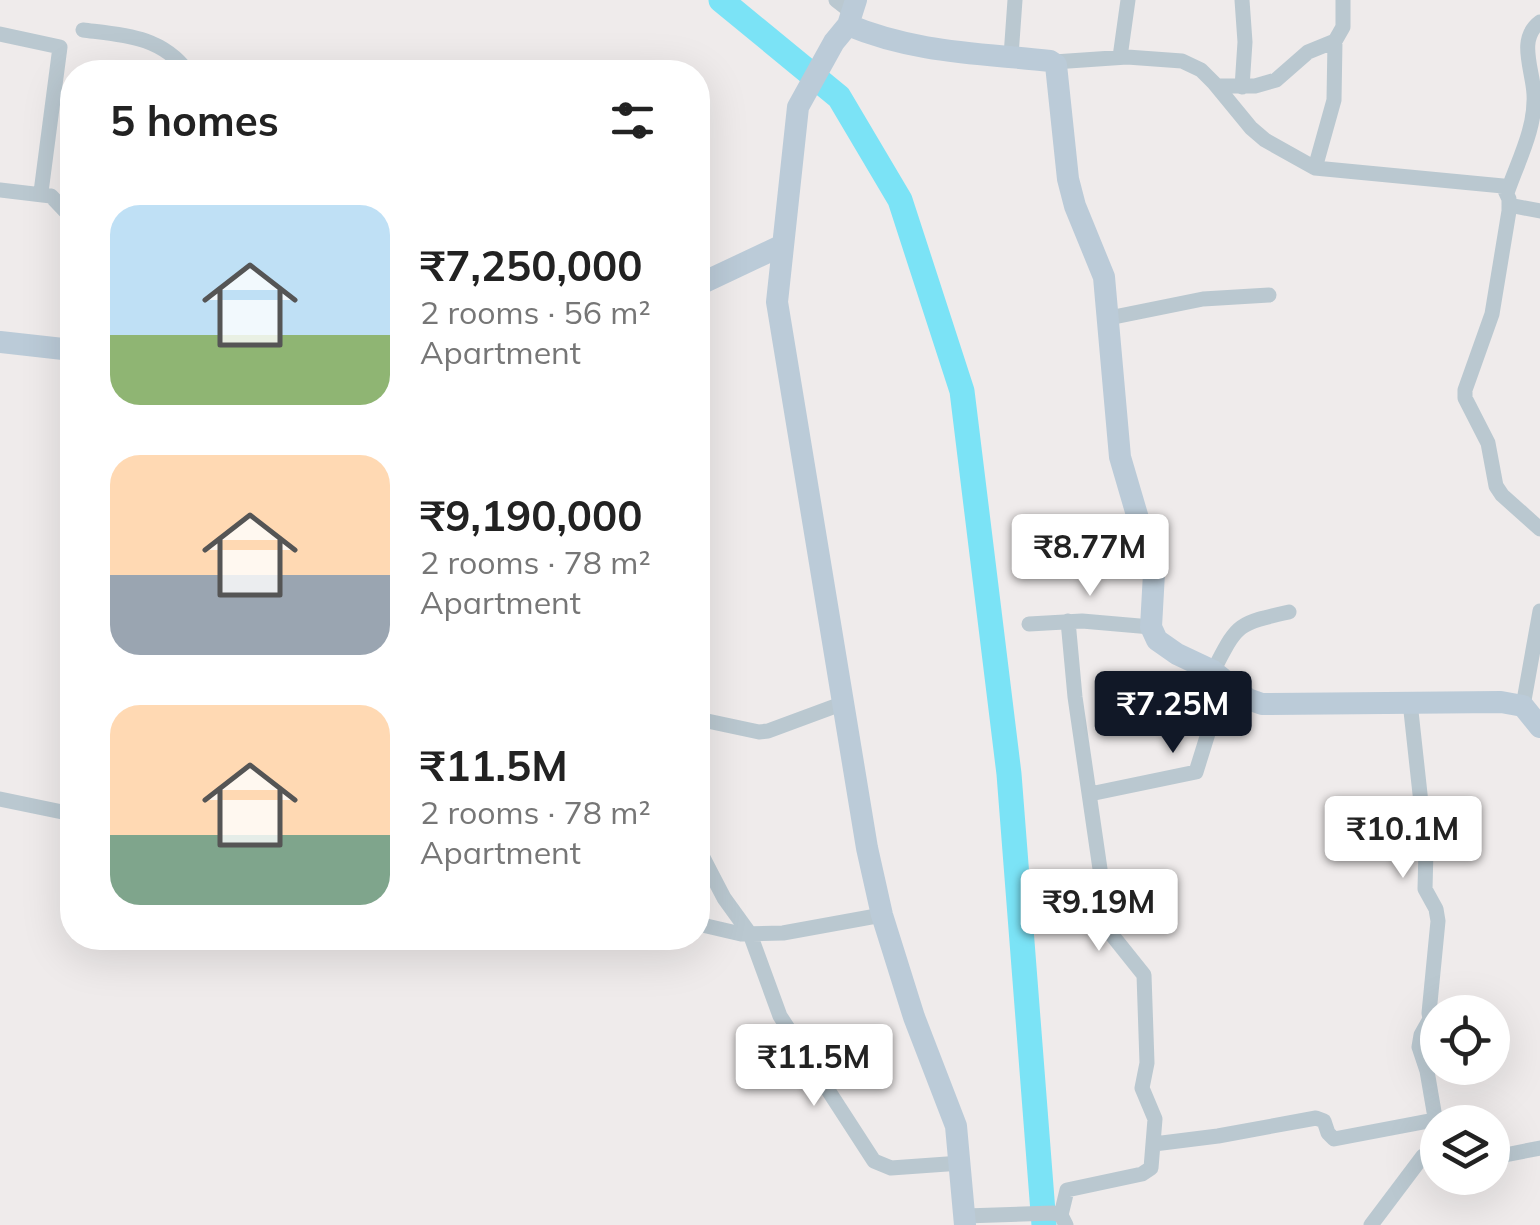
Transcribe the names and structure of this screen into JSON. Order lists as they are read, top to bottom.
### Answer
{
  "page": {
    "heading": "5 homes",
    "list": [
      {
        "name": "₹7,250,000",
        "note": "2 rooms · 56 m² · Apartment"
      },
      {
        "name": "₹9,190,000",
        "note": "2 rooms · 78 m² · Apartment"
      },
      {
        "name": "₹11.5M",
        "note": "2 rooms · 78 m² · Apartment"
      }
    ],
    "price": [
      "₹8.77M",
      "₹7.25M",
      "₹10.1M",
      "₹9.19M",
      "₹11.5M"
    ]
  }
}
